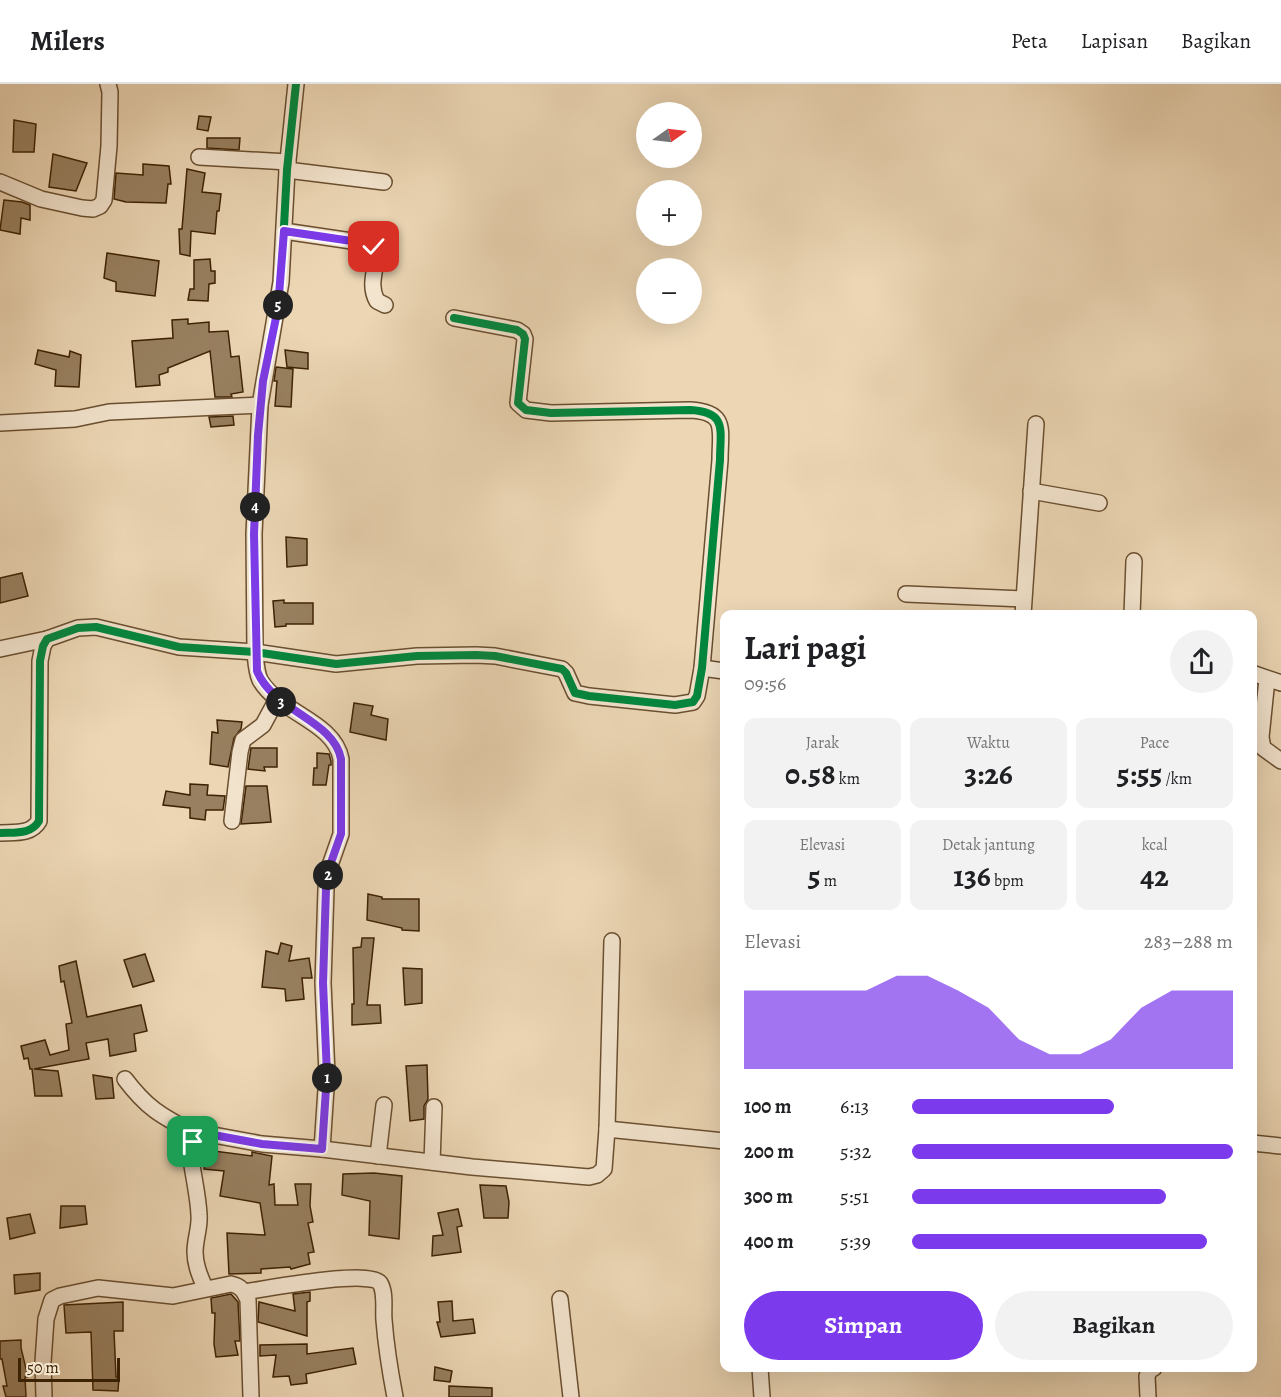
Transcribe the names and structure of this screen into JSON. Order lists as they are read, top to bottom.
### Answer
{
  "scale_bar": "50 m",
  "north": "right",
  "page": {
    "header": "Milers",
    "nav": ["Peta", "Lapisan", "Bagikan"],
    "map_buttons": ["+", "−"],
    "pins": [
      "5",
      "4",
      "3",
      "2",
      "1"
    ],
    "heading": ["Lari pagi", "09:56"],
    "stats": [
      ["Jarak", "0.58 km"],
      ["Waktu", "3:26"],
      ["Pace", "5:55 /km"],
      ["Elevasi", "5 m"],
      ["Detak jantung", "136 bpm"],
      ["kcal", "42"]
    ],
    "chart": ["Elevasi", "283–288 m"],
    "list": [
      {
        "name": "100 m",
        "note": "6:13"
      },
      {
        "name": "200 m",
        "note": "5:32"
      },
      {
        "name": "300 m",
        "note": "5:51"
      },
      {
        "name": "400 m",
        "note": "5:39"
      }
    ],
    "buttons": ["Simpan", "Bagikan"],
    "scale": "50 m"
  }
}
